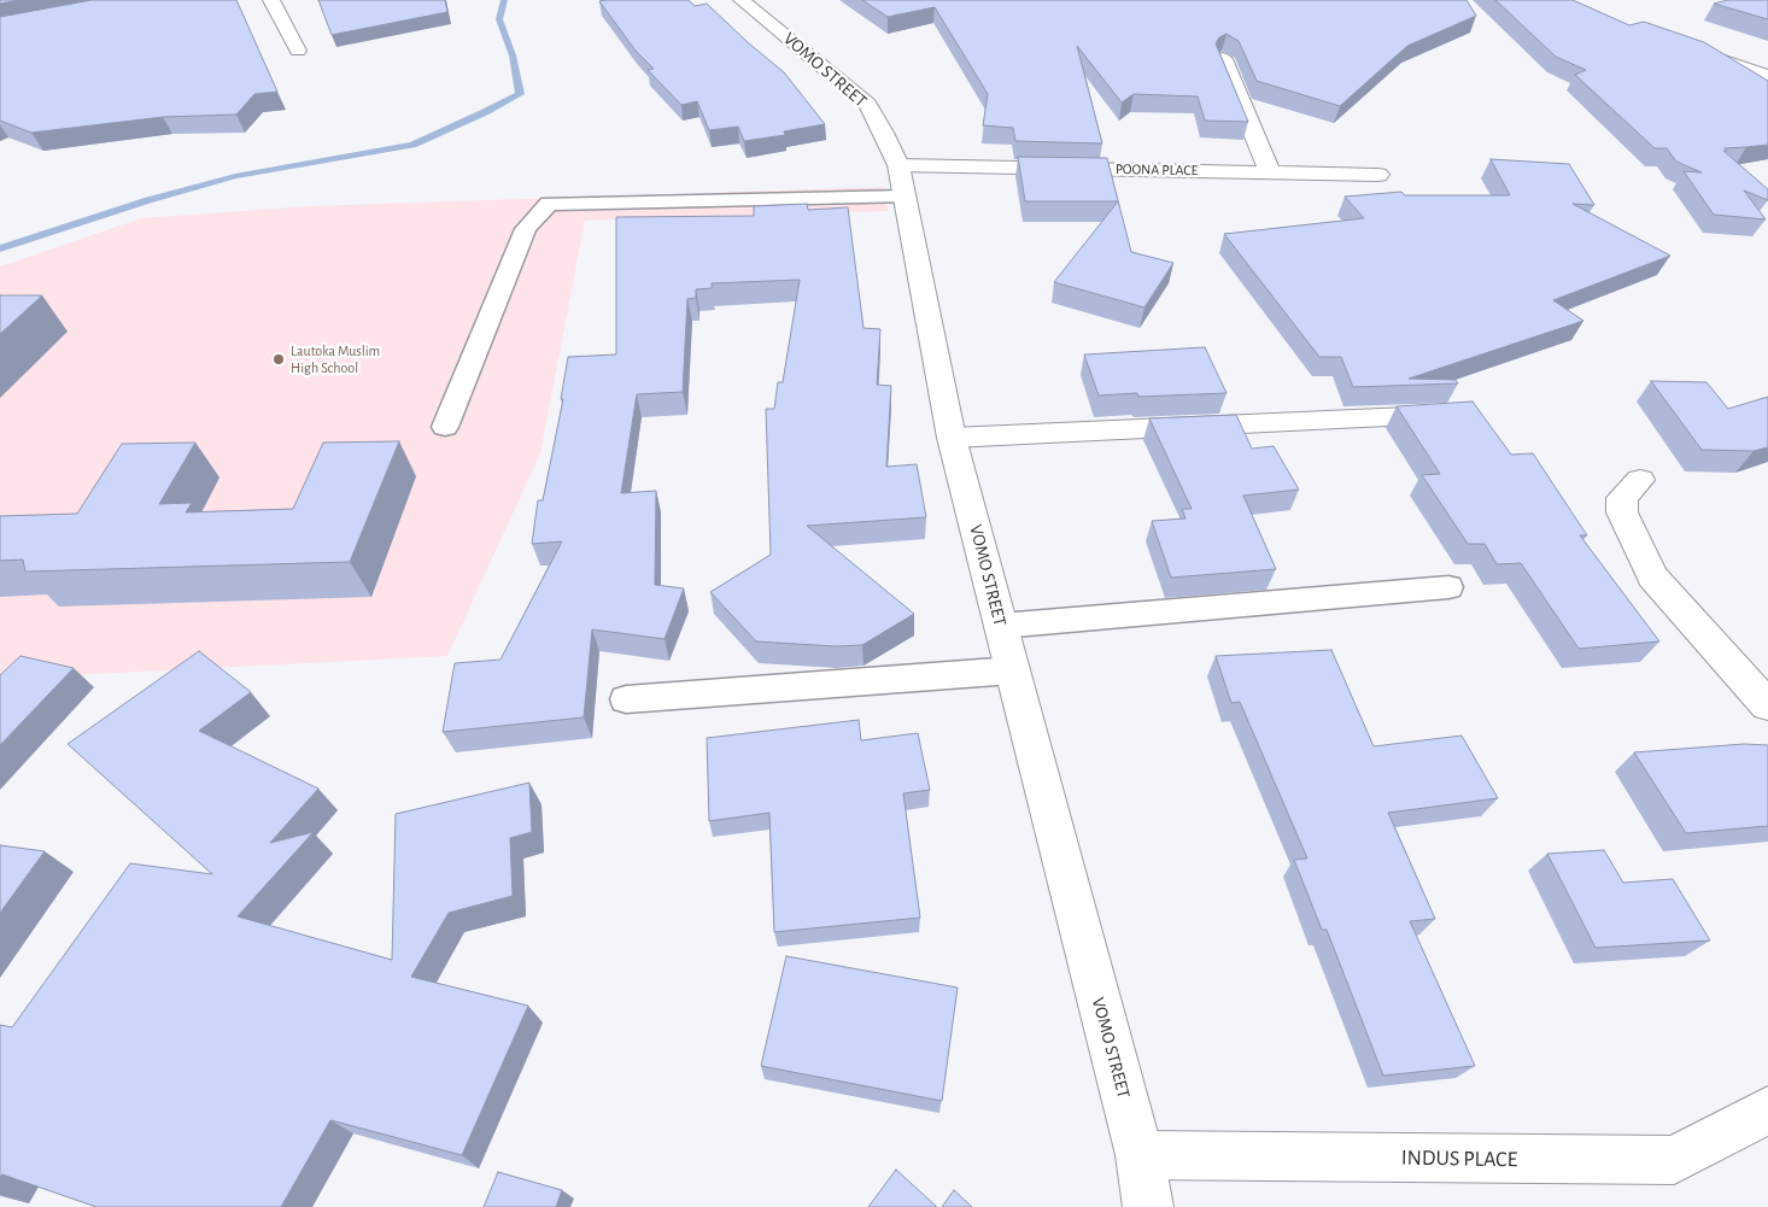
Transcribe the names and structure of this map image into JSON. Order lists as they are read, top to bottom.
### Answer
{
  "streets": {
    "street": ["VOMO STREET", "POONA PLACE", "INDUS PLACE"]
  },
  "crossings": [
    ["VOMO STREET", "POONA PLACE"],
    ["VOMO STREET", "INDUS PLACE"]
  ],
  "places": ["Lautoka Muslim High School"]
}
